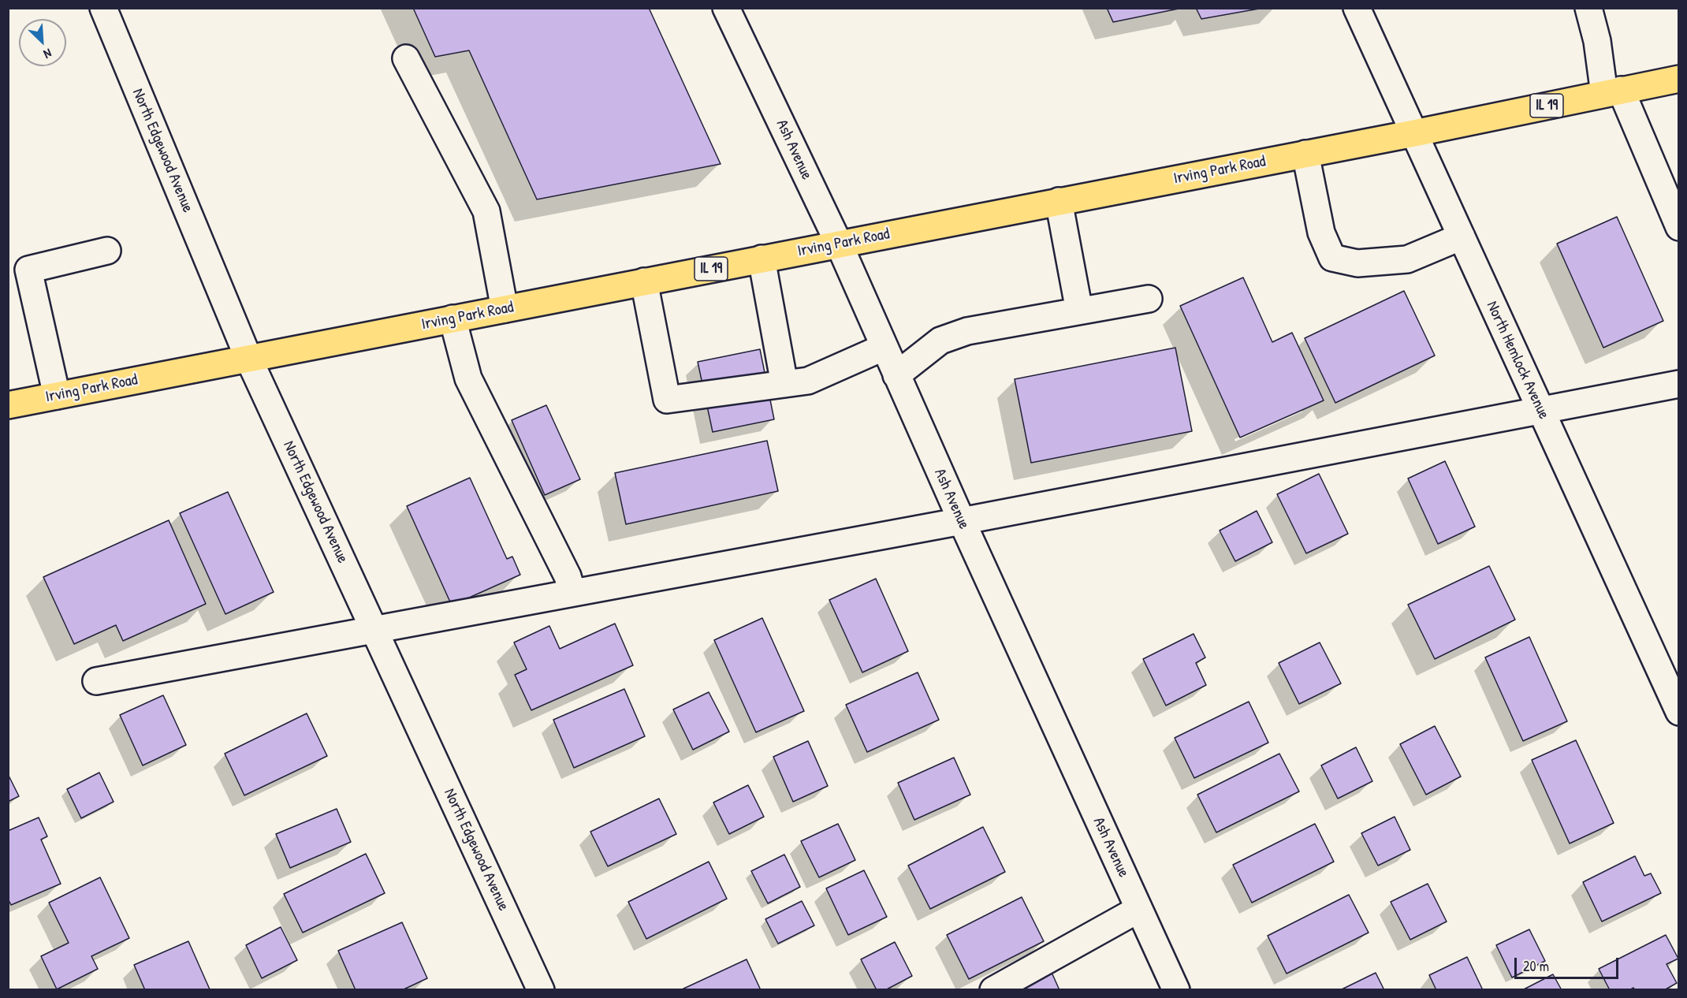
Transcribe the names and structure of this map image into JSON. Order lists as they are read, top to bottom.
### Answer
{
  "streets": {
    "main road": ["IL 19", "Irving Park Road"],
    "street": ["Ash Avenue", "North Edgewood Avenue", "North Hemlock Avenue"]
  },
  "crossings": [
    ["Ash Avenue", "Irving Park Road"],
    ["North Edgewood Avenue", "Irving Park Road"],
    ["Irving Park Road", "North Hemlock Avenue"]
  ],
  "scale_bar": "20 m",
  "north": "bottom right"
}
